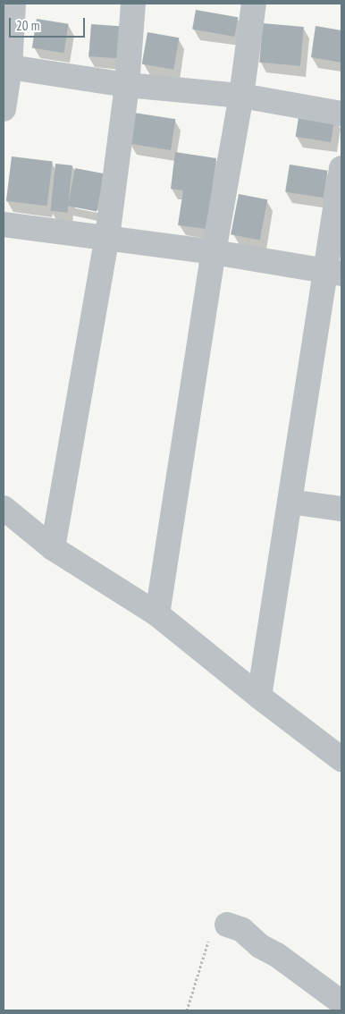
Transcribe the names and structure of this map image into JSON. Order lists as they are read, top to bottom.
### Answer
{
  "scale_bar": "20 m"
}
